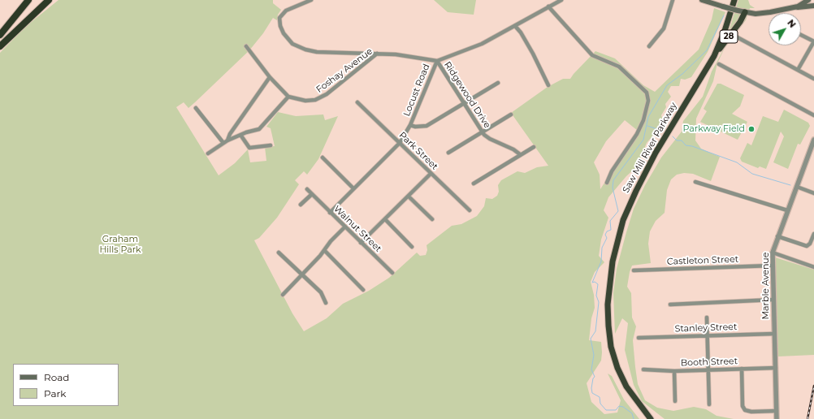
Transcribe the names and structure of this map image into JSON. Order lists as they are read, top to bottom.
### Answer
{
  "streets": {
    "highway": ["28", "Saw Mill River Parkway"],
    "street": [
      "Foshay Avenue",
      "Locust Road",
      "Ridgewood Drive",
      "Park Street",
      "Walnut Street",
      "Castleton Street",
      "Marble Avenue",
      "Stanley Street",
      "Booth Street"
    ]
  },
  "crossings": [
    ["28", "Saw Mill River Parkway"],
    ["Foshay Avenue", "Locust Road"],
    ["Foshay Avenue", "Ridgewood Drive"],
    ["Locust Road", "Ridgewood Drive"],
    ["Locust Road", "Park Street"],
    ["Locust Road", "Walnut Street"],
    ["Castleton Street", "Marble Avenue"],
    ["Marble Avenue", "Stanley Street"],
    ["Marble Avenue", "Booth Street"]
  ],
  "parks": ["Graham Hills Park"],
  "places": ["Parkway Field"],
  "legend": ["Road", "Park"],
  "north": "top right"
}
